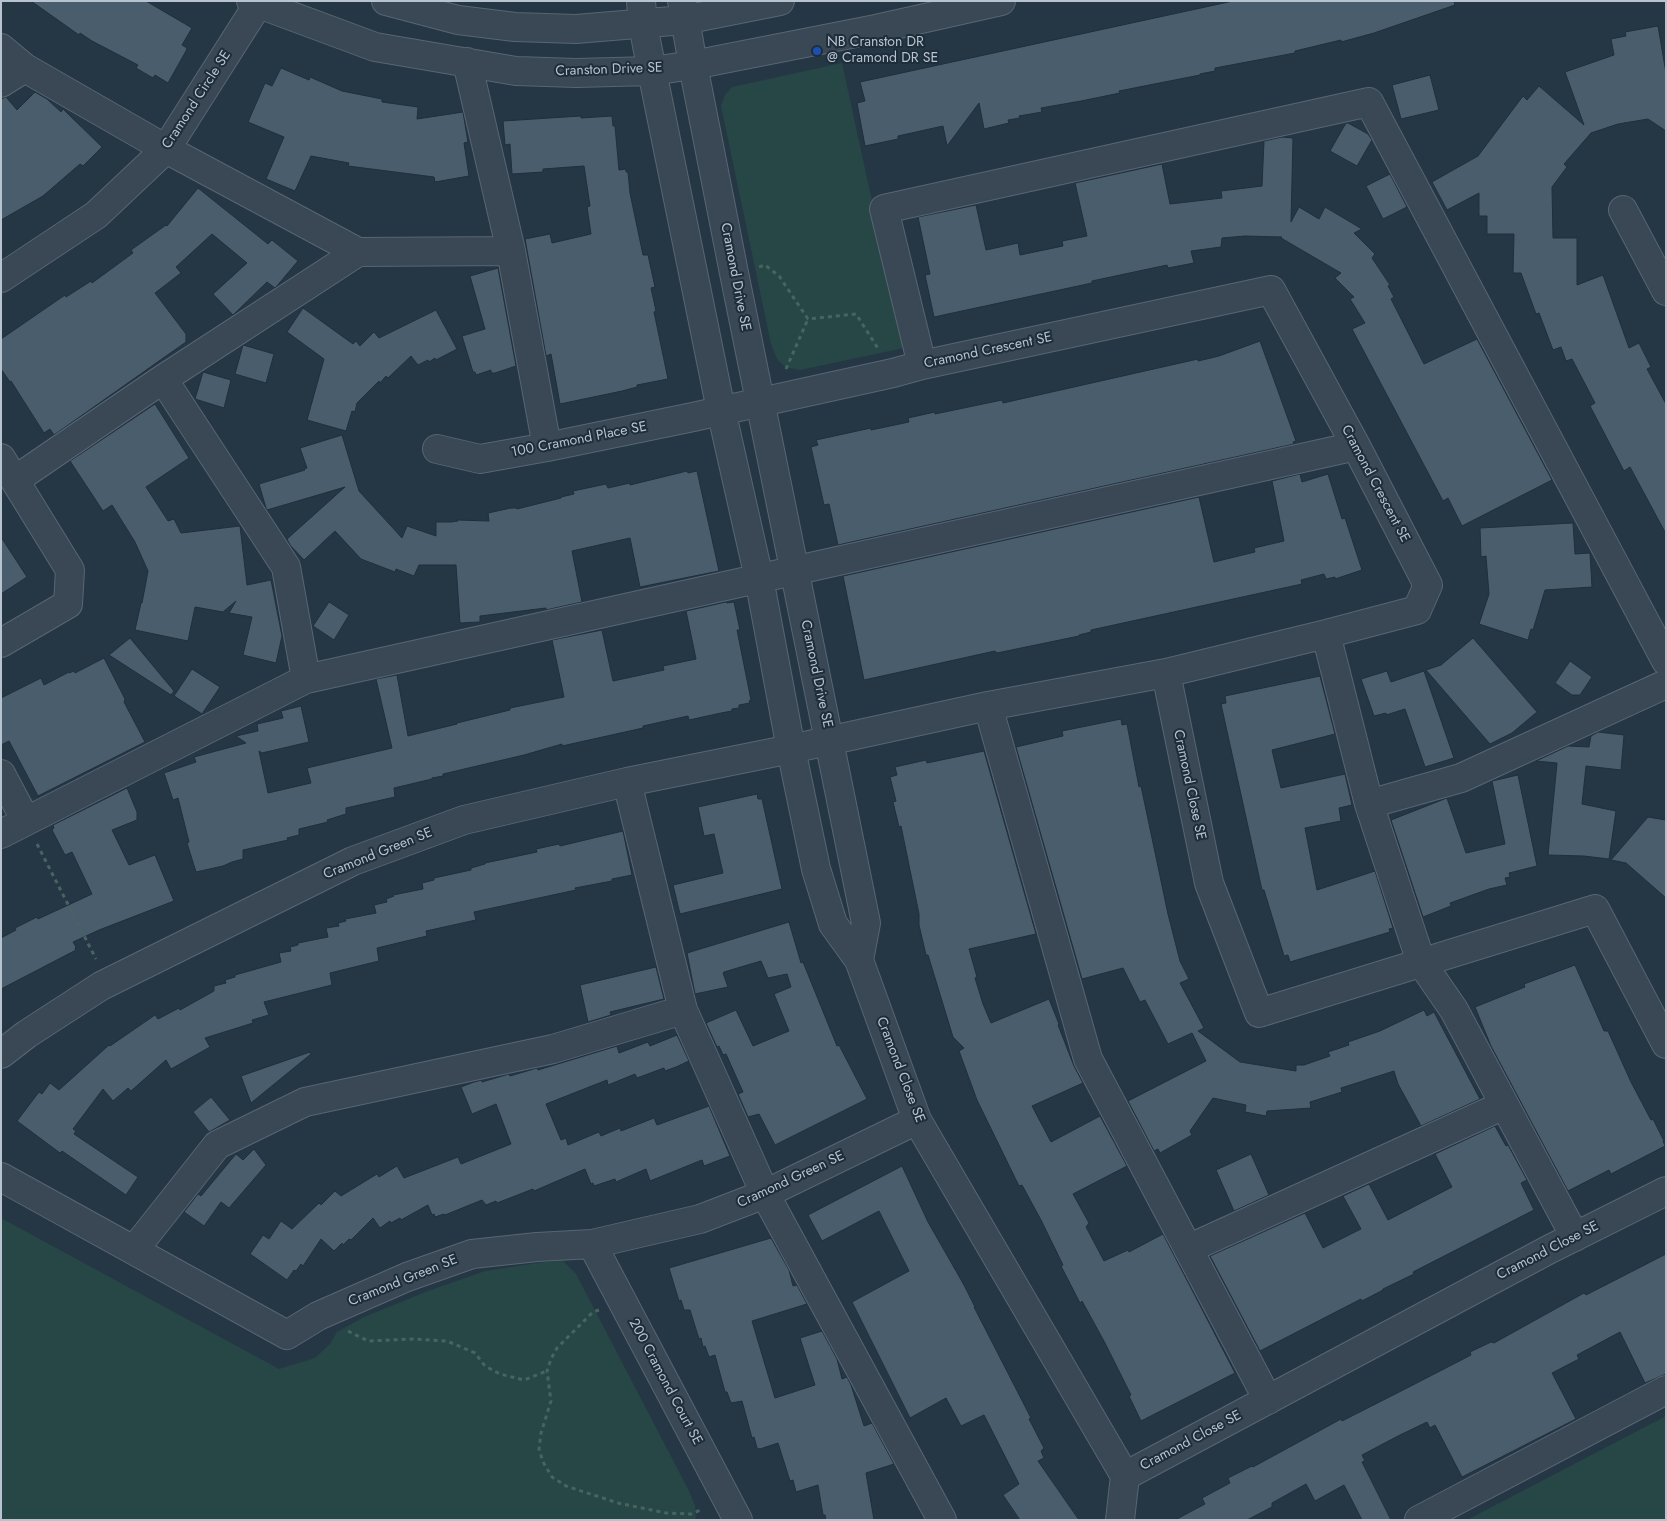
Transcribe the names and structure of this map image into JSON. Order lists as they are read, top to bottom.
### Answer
{
  "streets": {
    "street": [
      "Cranston Drive SE",
      "Cramond Circle SE",
      "Cramond Drive SE",
      "Cramond Crescent SE",
      "100 Cramond Place SE",
      "Cramond Close SE",
      "Cramond Green SE",
      "200 Cramond Court SE"
    ]
  },
  "crossings": [
    ["Cranston Drive SE", "Cramond Circle SE"],
    ["Cranston Drive SE", "Cramond Drive SE"],
    ["Cramond Drive SE", "Cramond Crescent SE"],
    ["Cramond Drive SE", "Cramond Close SE"],
    ["Cramond Drive SE", "Cramond Green SE"],
    ["Cramond Crescent SE", "100 Cramond Place SE"],
    ["Cramond Crescent SE", "Cramond Close SE"],
    ["Cramond Close SE", "Cramond Green SE"],
    ["Cramond Green SE", "200 Cramond Court SE"]
  ],
  "places": ["NB Cranston DR @ Cramond DR SE"]
}
